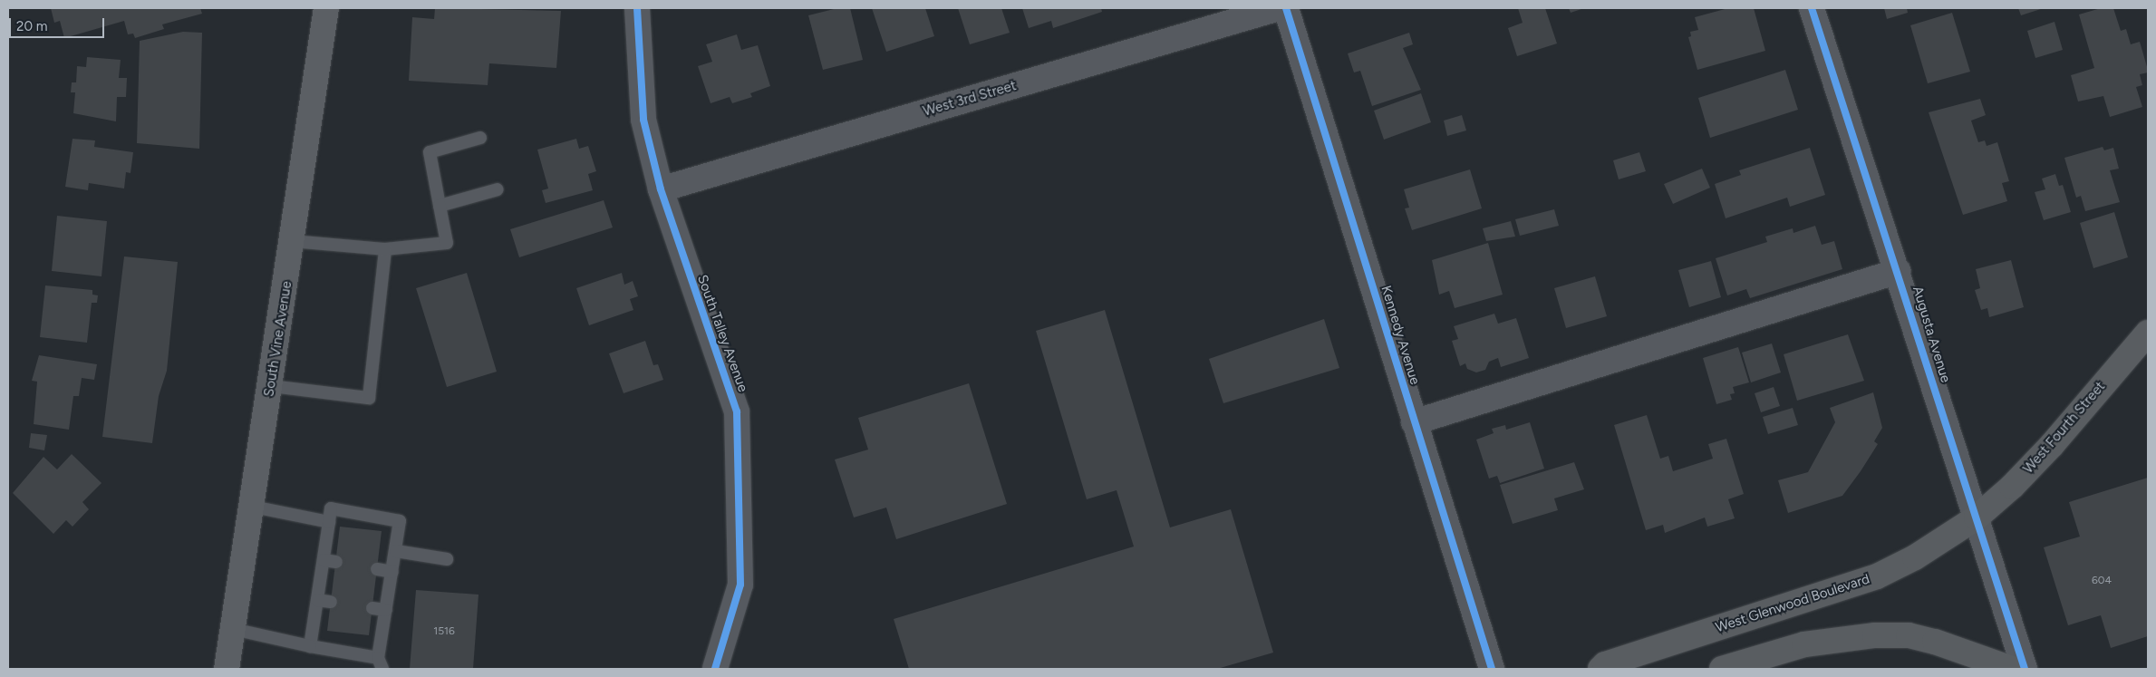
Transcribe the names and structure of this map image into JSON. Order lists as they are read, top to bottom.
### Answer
{
  "streets": {
    "main road": ["South Vine Avenue", "West Fourth Street", "West Glenwood Boulevard"],
    "street": [
      "West 3rd Street",
      "South Talley Avenue",
      "Augusta Avenue",
      "Kennedy Avenue"
    ]
  },
  "crossings": [
    ["West 3rd Street", "South Talley Avenue"],
    ["Augusta Avenue", "West Fourth Street"],
    ["Augusta Avenue", "West Glenwood Boulevard"],
    ["West Fourth Street", "West Glenwood Boulevard"]
  ],
  "house_numbers": ["604", "1516"],
  "scale_bar": "20 m"
}
